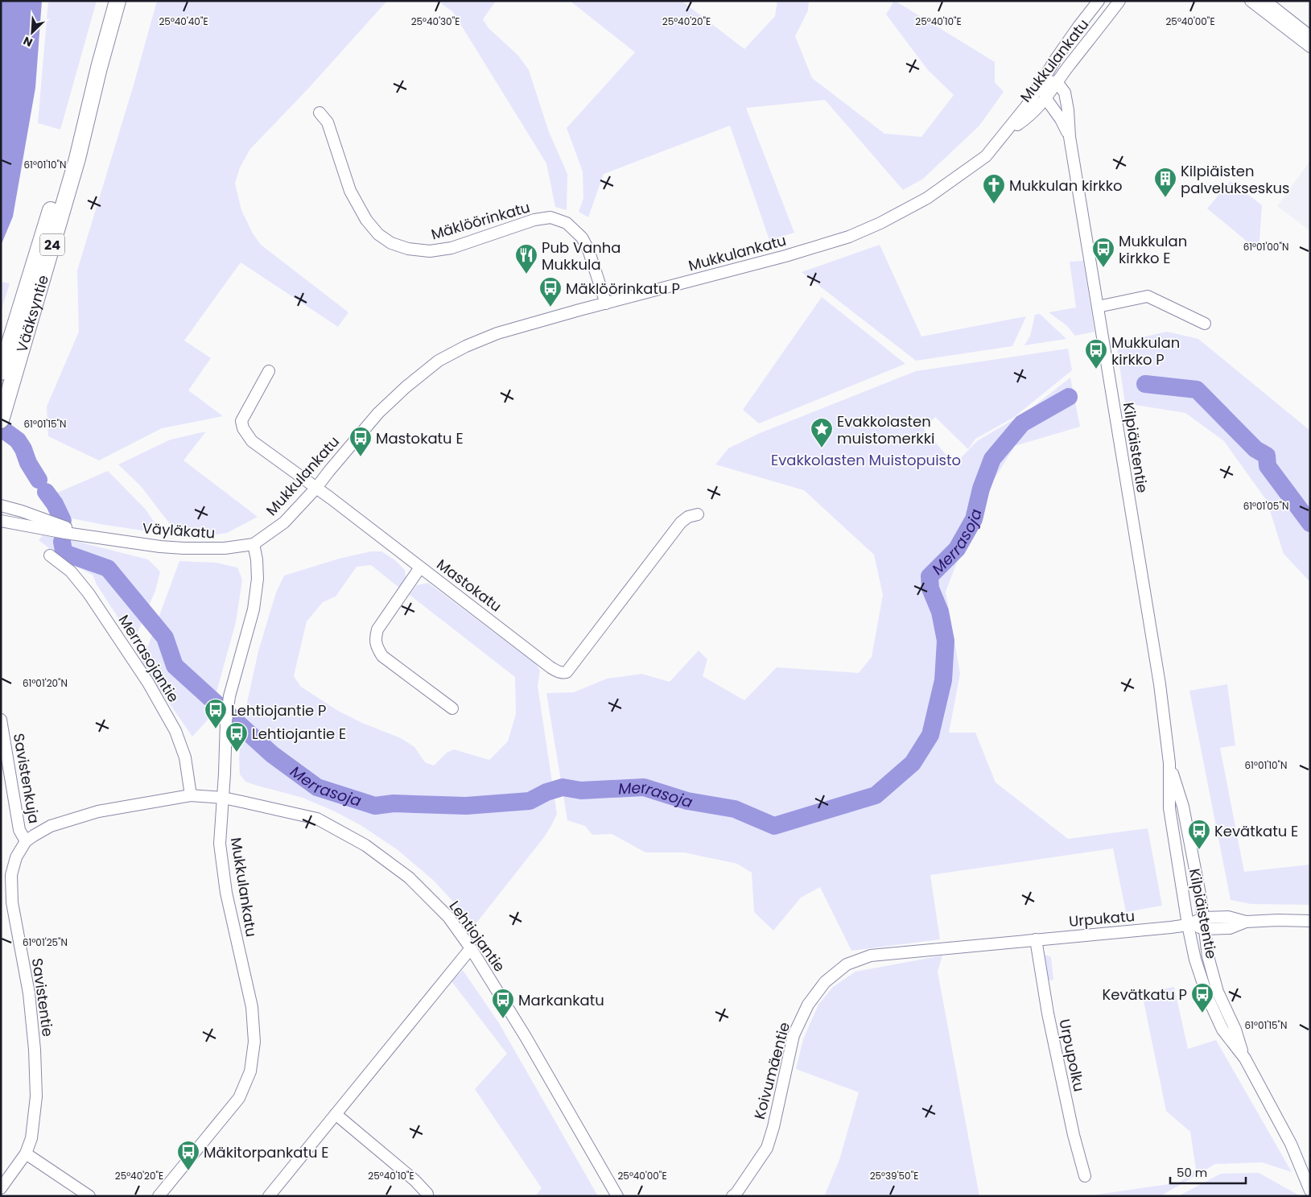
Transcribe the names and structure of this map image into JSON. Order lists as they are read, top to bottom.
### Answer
{
  "streets": {
    "highway": ["24", "Vääksyntie"],
    "street": [
      "Mukkulankatu",
      "Mäklöörinkatu",
      "Kilpiäistentie",
      "Väyläkatu",
      "Mastokatu",
      "Merrasojantie",
      "Savistenkuja",
      "Urpukatu",
      "Lehtiojantie",
      "Savistentie",
      "Urpupolku",
      "Koivumäentie"
    ]
  },
  "crossings": [
    ["Mukkulankatu", "Mäklöörinkatu"],
    ["Mukkulankatu", "Kilpiäistentie"],
    ["Mukkulankatu", "Väyläkatu"],
    ["Mukkulankatu", "Mastokatu"],
    ["Mukkulankatu", "Lehtiojantie"],
    ["Mukkulankatu", "Savistentie"],
    ["Kilpiäistentie", "Urpukatu"],
    ["Merrasojantie", "Savistentie"],
    ["Savistenkuja", "Savistentie"],
    ["Urpukatu", "Urpupolku"],
    ["Urpukatu", "Koivumäentie"],
    ["Lehtiojantie", "Savistentie"]
  ],
  "water": ["Merrasoja"],
  "parks": ["Evakkolasten Muistopuisto"],
  "places": {
    "building": ["Kilpiäisten palvelukseskus"],
    "church": ["Mukkulan kirkko"],
    "bus stop": [
      "Mukkulan kirkko E",
      "Mäklöörinkatu P",
      "Mukkulan kirkko P",
      "Mastokatu E",
      "Lehtiojantie P",
      "Lehtiojantie E",
      "Kevätkatu E",
      "Kevätkatu P",
      "Markankatu",
      "Mäkitorpankatu E"
    ],
    "restaurant": ["Pub Vanha Mukkula"],
    "place": ["Evakkolasten muistomerkki"]
  },
  "scale_bar": "50 m",
  "north": "bottom left",
  "coordinates": [
    "25°40'40\"E",
    "25°40'30\"E",
    "25°40'20\"E",
    "25°40'10\"E",
    "25°40'00\"E",
    "61°01'10\"N",
    "61°01'00\"N",
    "61°01'15\"N",
    "61°01'05\"N",
    "61°01'20\"N",
    "61°01'25\"N",
    "25°39'50\"E"
  ]
}
